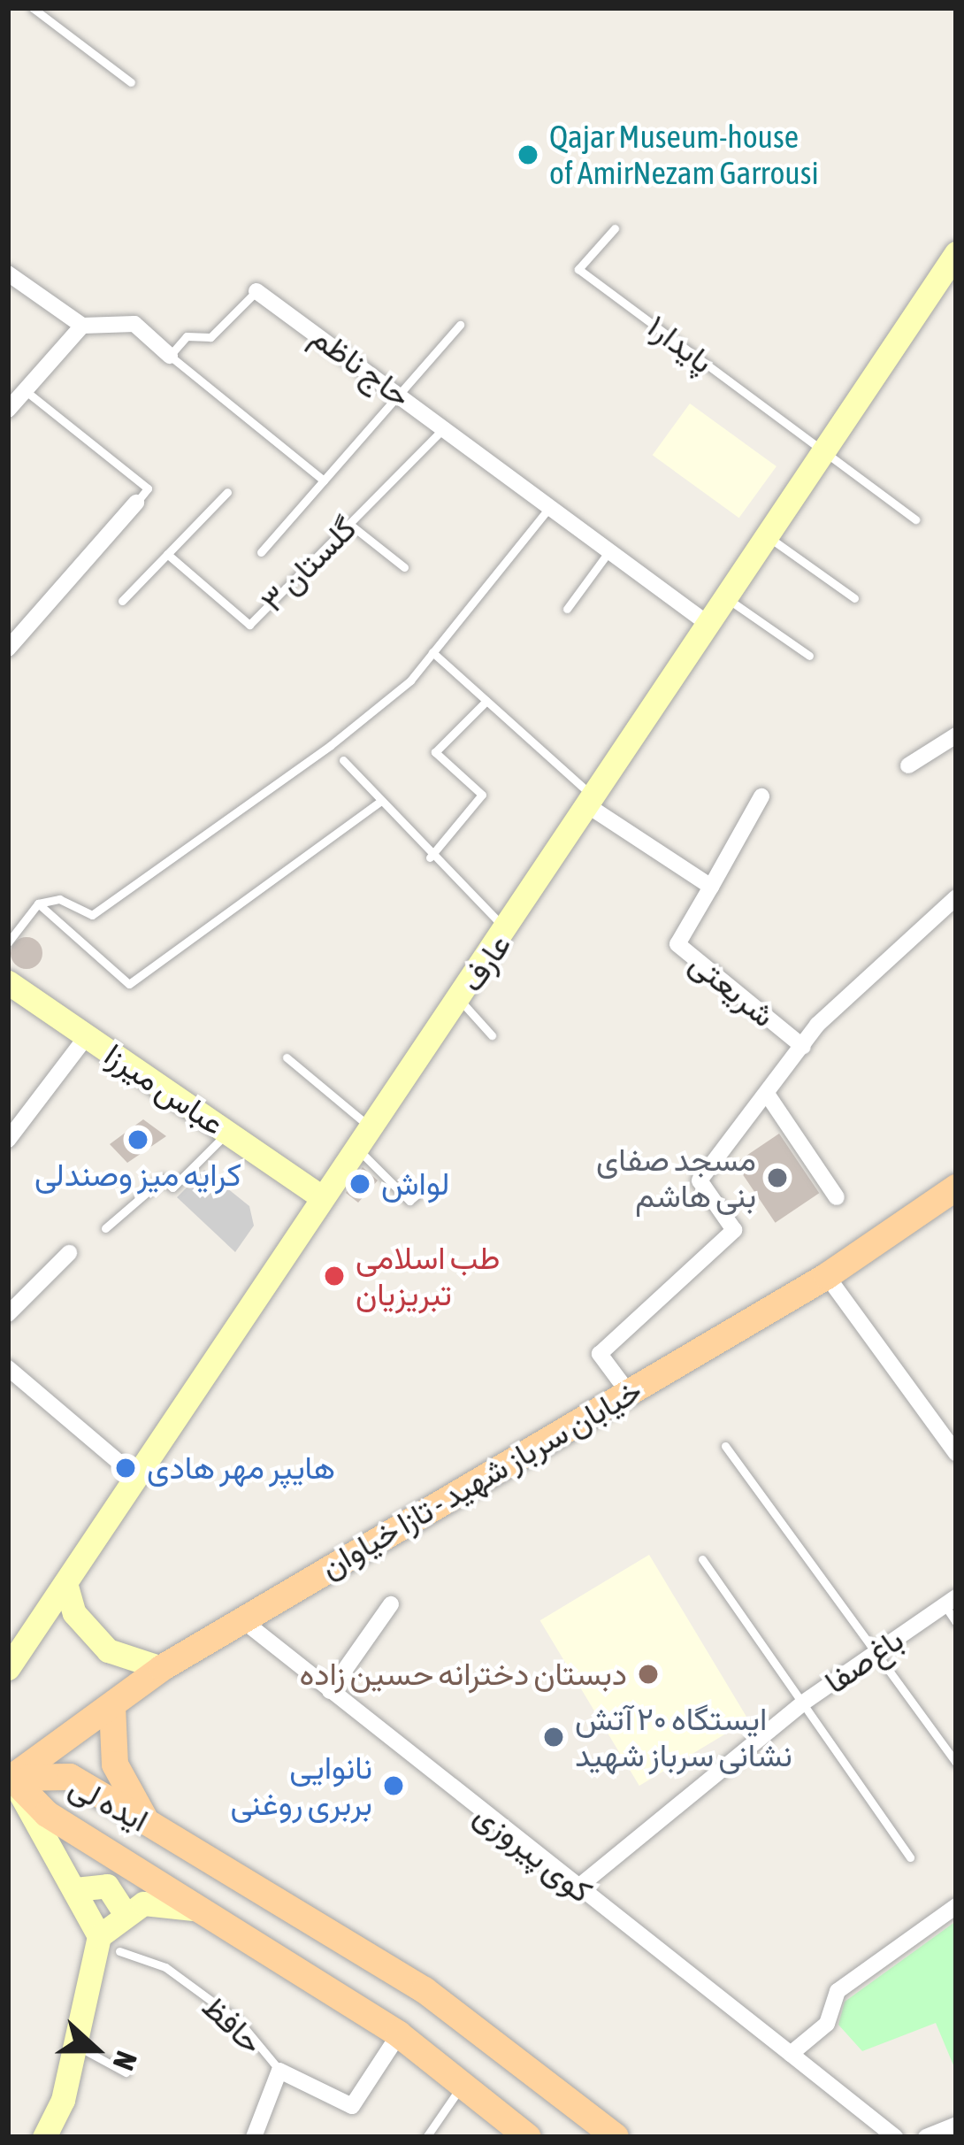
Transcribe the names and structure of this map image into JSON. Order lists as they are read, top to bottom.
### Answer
{
  "streets": {
    "main road": [
      "عارف",
      "عباس میرزا",
      "خیابان سرباز شهید - تازا خیاوان",
      "ایده لى"
    ],
    "street": [
      "حاج ناظم",
      "شریعتی",
      "باغ‌صفا",
      "کوی پیروزی",
      "حافظ"
    ],
    "lane": ["پایدار۱", "گلستان ۳"]
  },
  "crossings": [
    ["پایدار۱", "عارف"],
    ["حاج ناظم", "گلستان ۳"],
    ["حاج ناظم", "عارف"],
    ["عارف", "عباس میرزا"],
    ["خیابان سرباز شهید - تازا خیاوان", "ایده لى"],
    ["خیابان سرباز شهید - تازا خیاوان", "کوی پیروزی"],
    ["باغ‌صفا", "کوی پیروزی"]
  ],
  "places": [
    "Qajar Museum-house of AmirNezam Garrousi",
    "کرایه میز وصندلی",
    "مسجد صفای بنی هاشم",
    "لواش",
    "طب اسلامی تبریزیان",
    "هایپر مهر هادی",
    "دبستان دخترانه حسین زاده",
    "ایستگاه ۲۰ آتش نشانی سرباز شهید",
    "نانوایی بربری روغنی"
  ],
  "north": "right"
}
